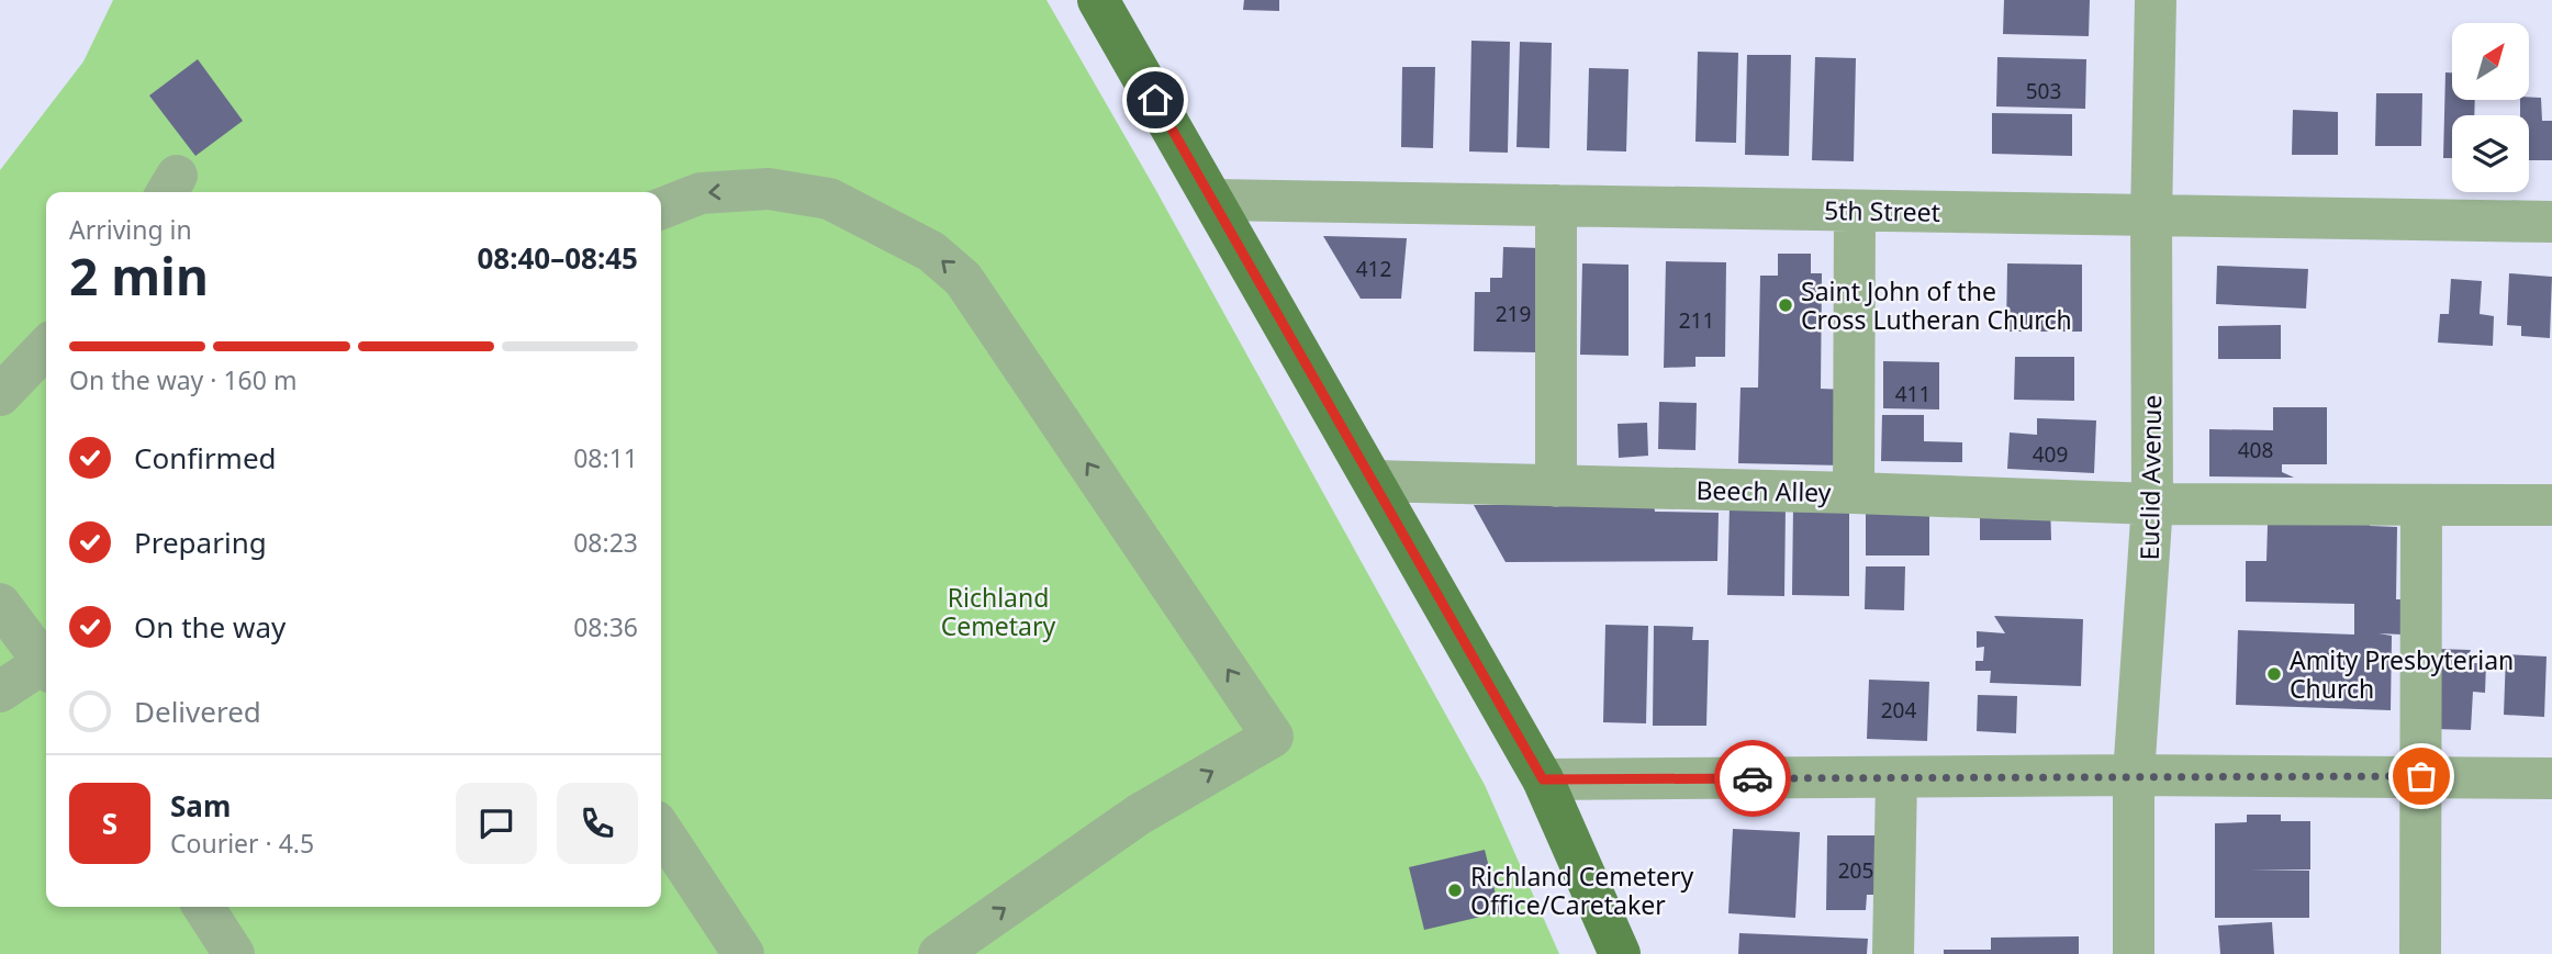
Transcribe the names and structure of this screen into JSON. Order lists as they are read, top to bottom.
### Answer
{
  "streets": {
    "street": ["5th Street", "Euclid Avenue", "Beech Alley"]
  },
  "crossings": [
    ["5th Street", "Euclid Avenue"],
    ["Euclid Avenue", "Beech Alley"]
  ],
  "parks": ["Richland Cemetary"],
  "places": ["Saint John of the Cross Lutheran Church", "Amity Presbyterian Church", "Richland Cemetery Office/Caretaker"],
  "house_numbers": [
    "503",
    "412",
    "219",
    "211",
    "411",
    "408",
    "409",
    "204",
    "205"
  ],
  "north": "top right",
  "page": {
    "heading": ["2 min", "Arriving in", "08:40–08:45"],
    "panel": ["Sam", "Courier · 4.5"],
    "bar": "On the way · 160 m",
    "list": [
      ["Confirmed", "08:11"],
      ["Preparing", "08:23"],
      ["On the way", "08:36"],
      "Delivered"
    ],
    "round": "S"
  }
}
